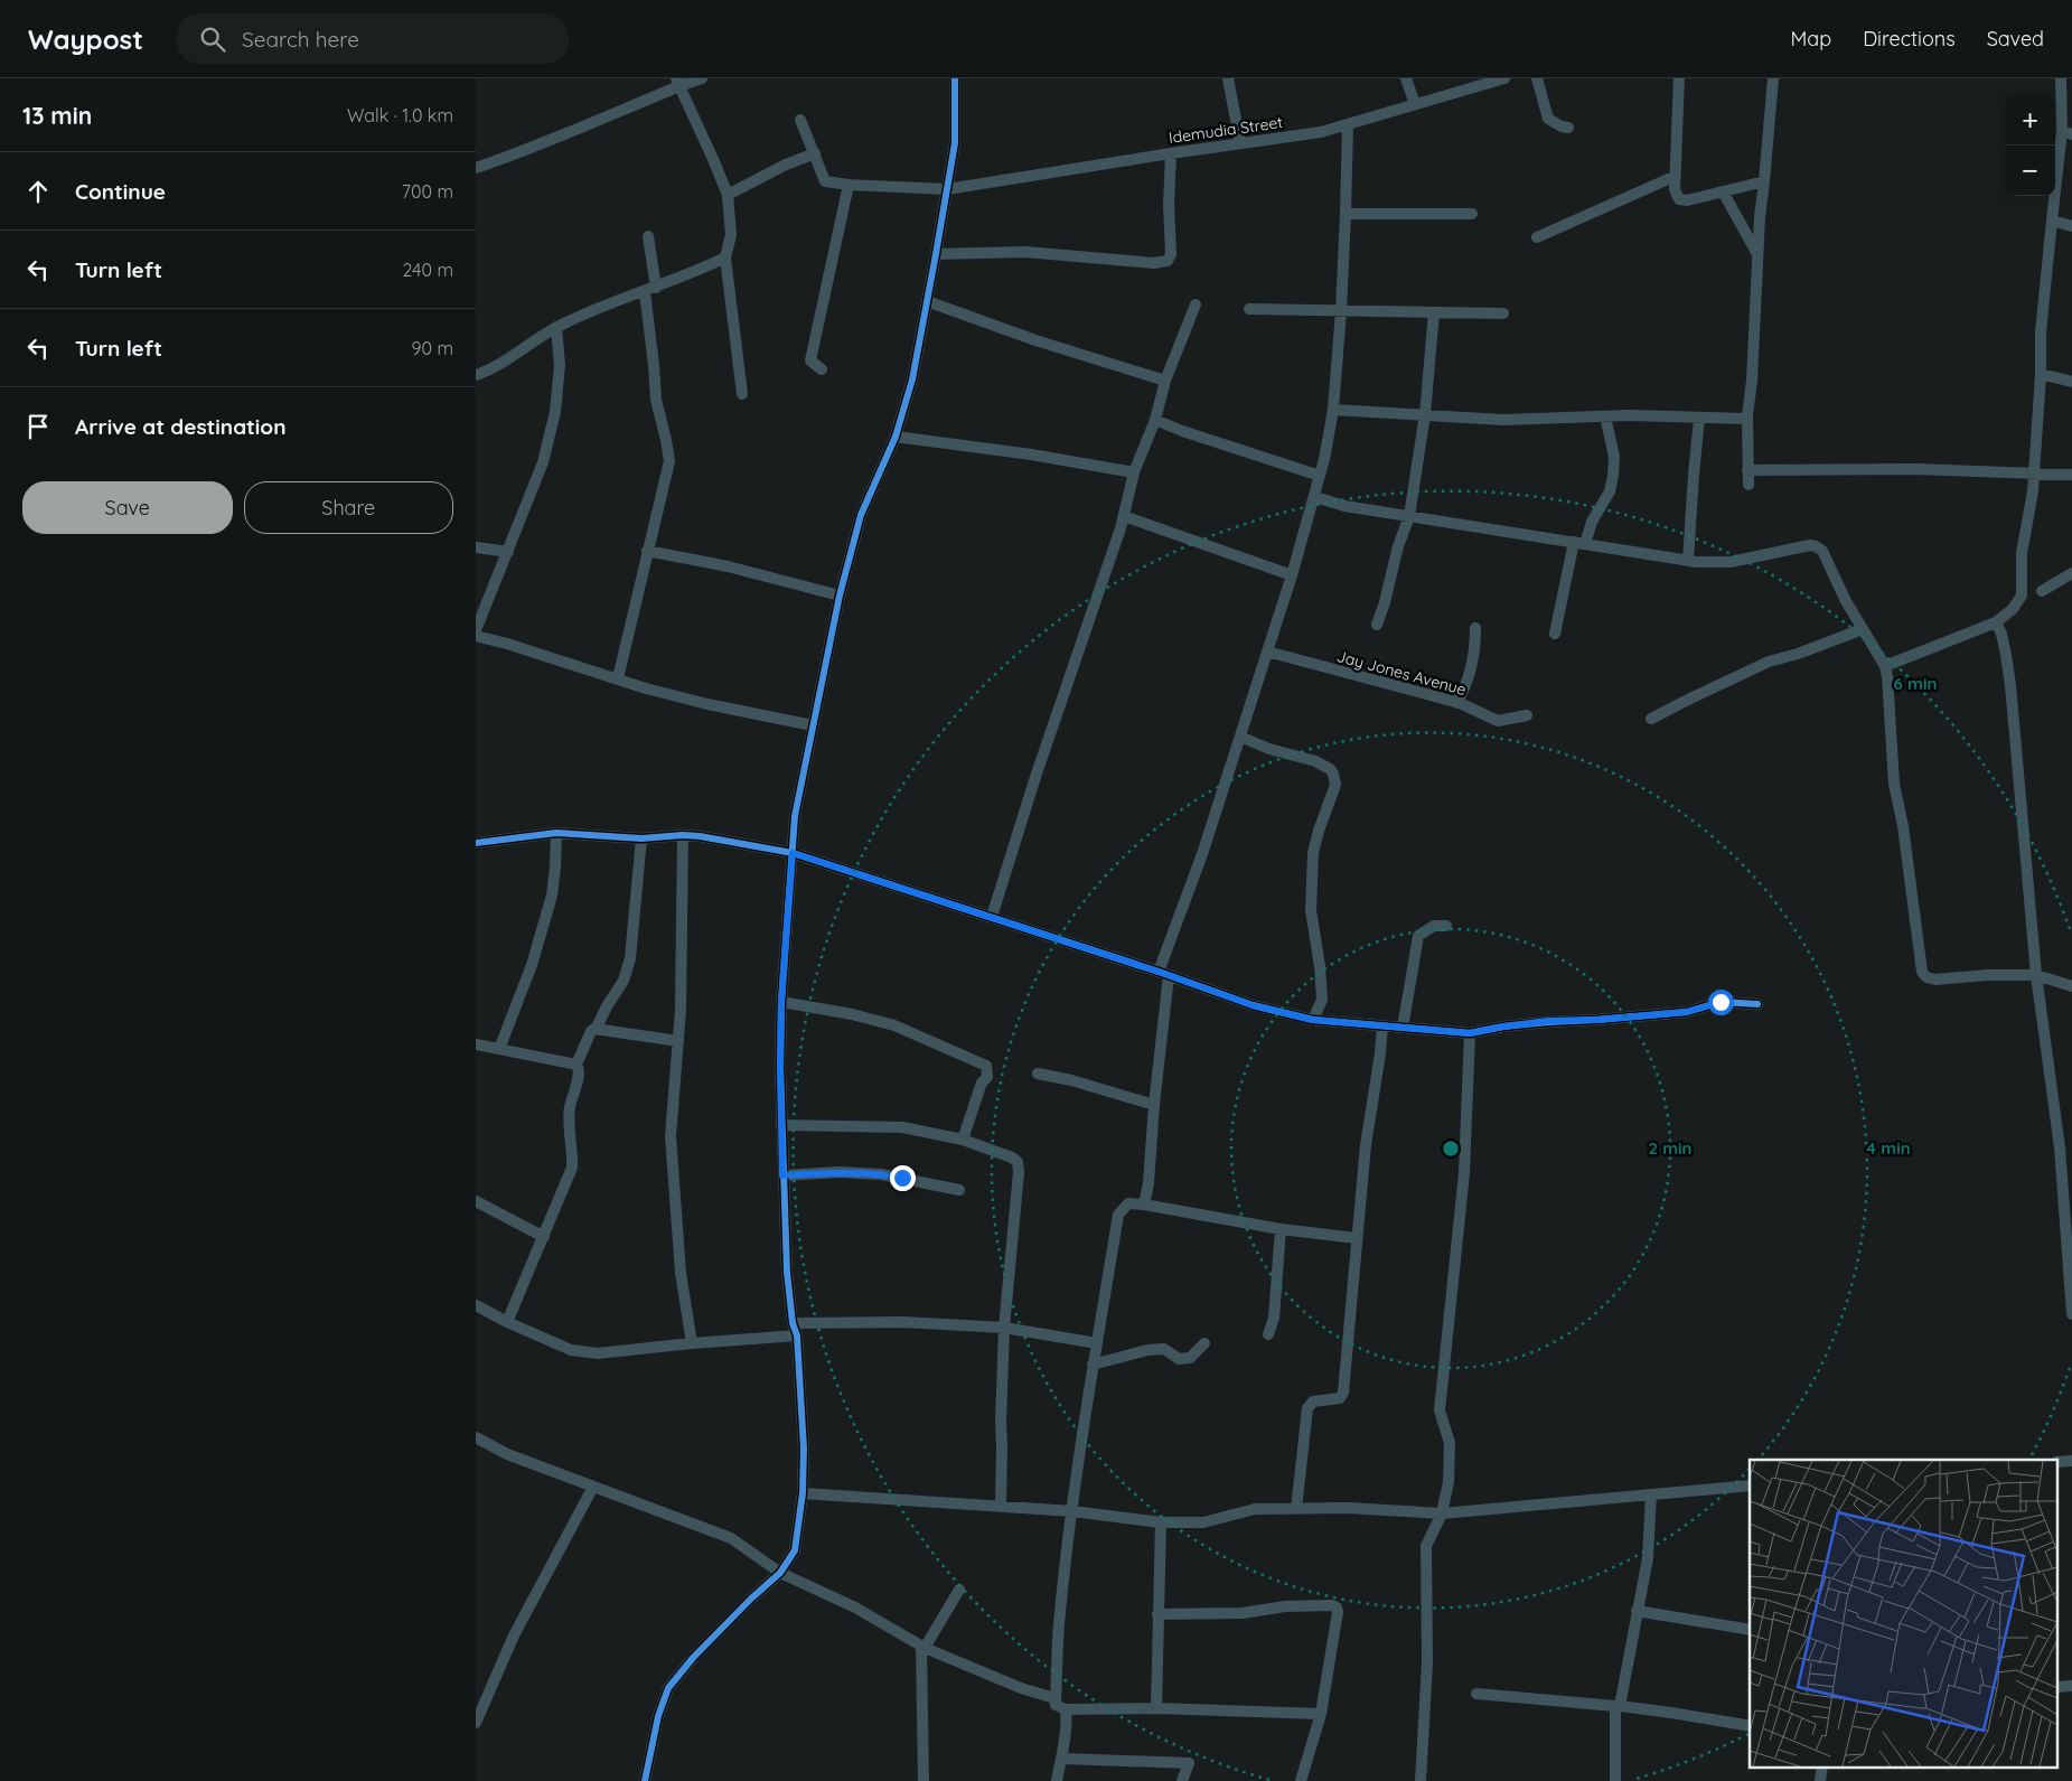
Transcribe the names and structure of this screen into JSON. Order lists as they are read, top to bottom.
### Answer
{
  "streets": {
    "street": ["Idemudia Street", "Jay Jones Avenue"]
  },
  "page": {
    "header": "Waypost",
    "search": "Search here",
    "nav": ["Map", "Directions", "Saved"],
    "heading": ["13 min", "Walk · 1.0 km"],
    "map_buttons": ["+", "−"],
    "list": [
      ["Continue", "700 m"],
      ["Turn left", "240 m"],
      ["Turn left", "90 m"],
      "Arrive at destination"
    ],
    "buttons": ["Save", "Share"]
  },
  "rings": ["6 min", "2 min", "4 min"]
}
